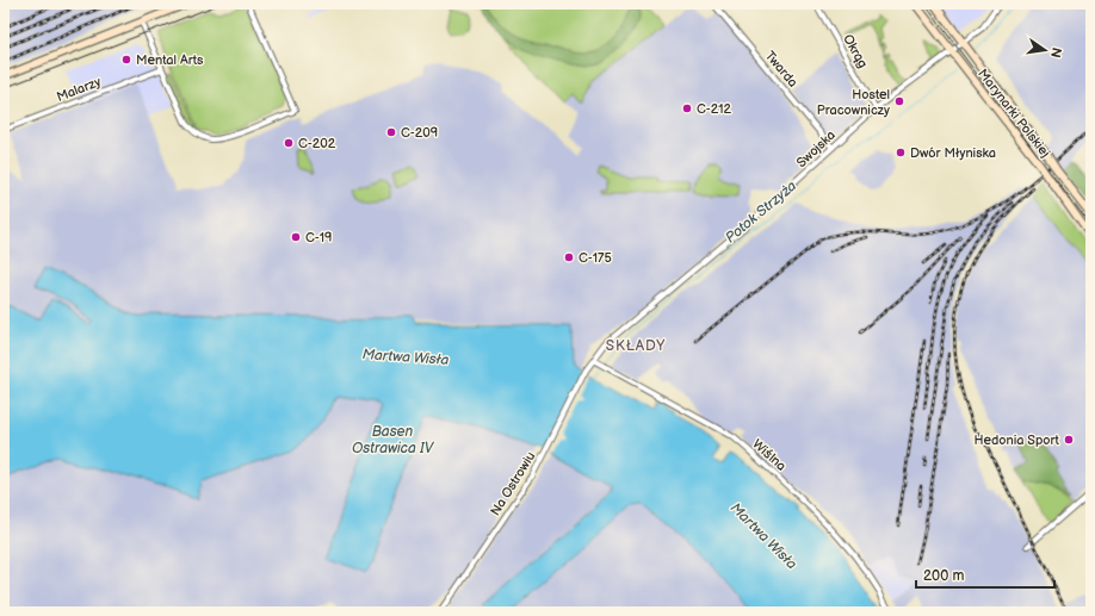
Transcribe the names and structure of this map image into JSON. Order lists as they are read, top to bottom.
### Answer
{
  "streets": {
    "main road": ["Marynarki Polskiej"],
    "street": [
      "Okrąg",
      "Twarda",
      "Malarzy",
      "Swojska",
      "Wiślna",
      "Na Ostrowiu"
    ]
  },
  "crossings": [
    ["Okrąg", "Swojska"],
    ["Twarda", "Swojska"],
    ["Marynarki Polskiej", "Swojska"],
    ["Swojska", "Wiślna"],
    ["Swojska", "Na Ostrowiu"],
    ["Wiślna", "Na Ostrowiu"]
  ],
  "districts": ["SKŁADY"],
  "water": ["Potok Strzyża", "Martwa Wisła", "Basen Ostrawica IV"],
  "places": [
    "Mental Arts",
    "Hostel Pracowniczy",
    "C-212",
    "C-209",
    "C-202",
    "Dwór Młyniska",
    "C-19",
    "C-175",
    "Hedonia Sport"
  ],
  "scale_bar": "200 m",
  "north": "right"
}
